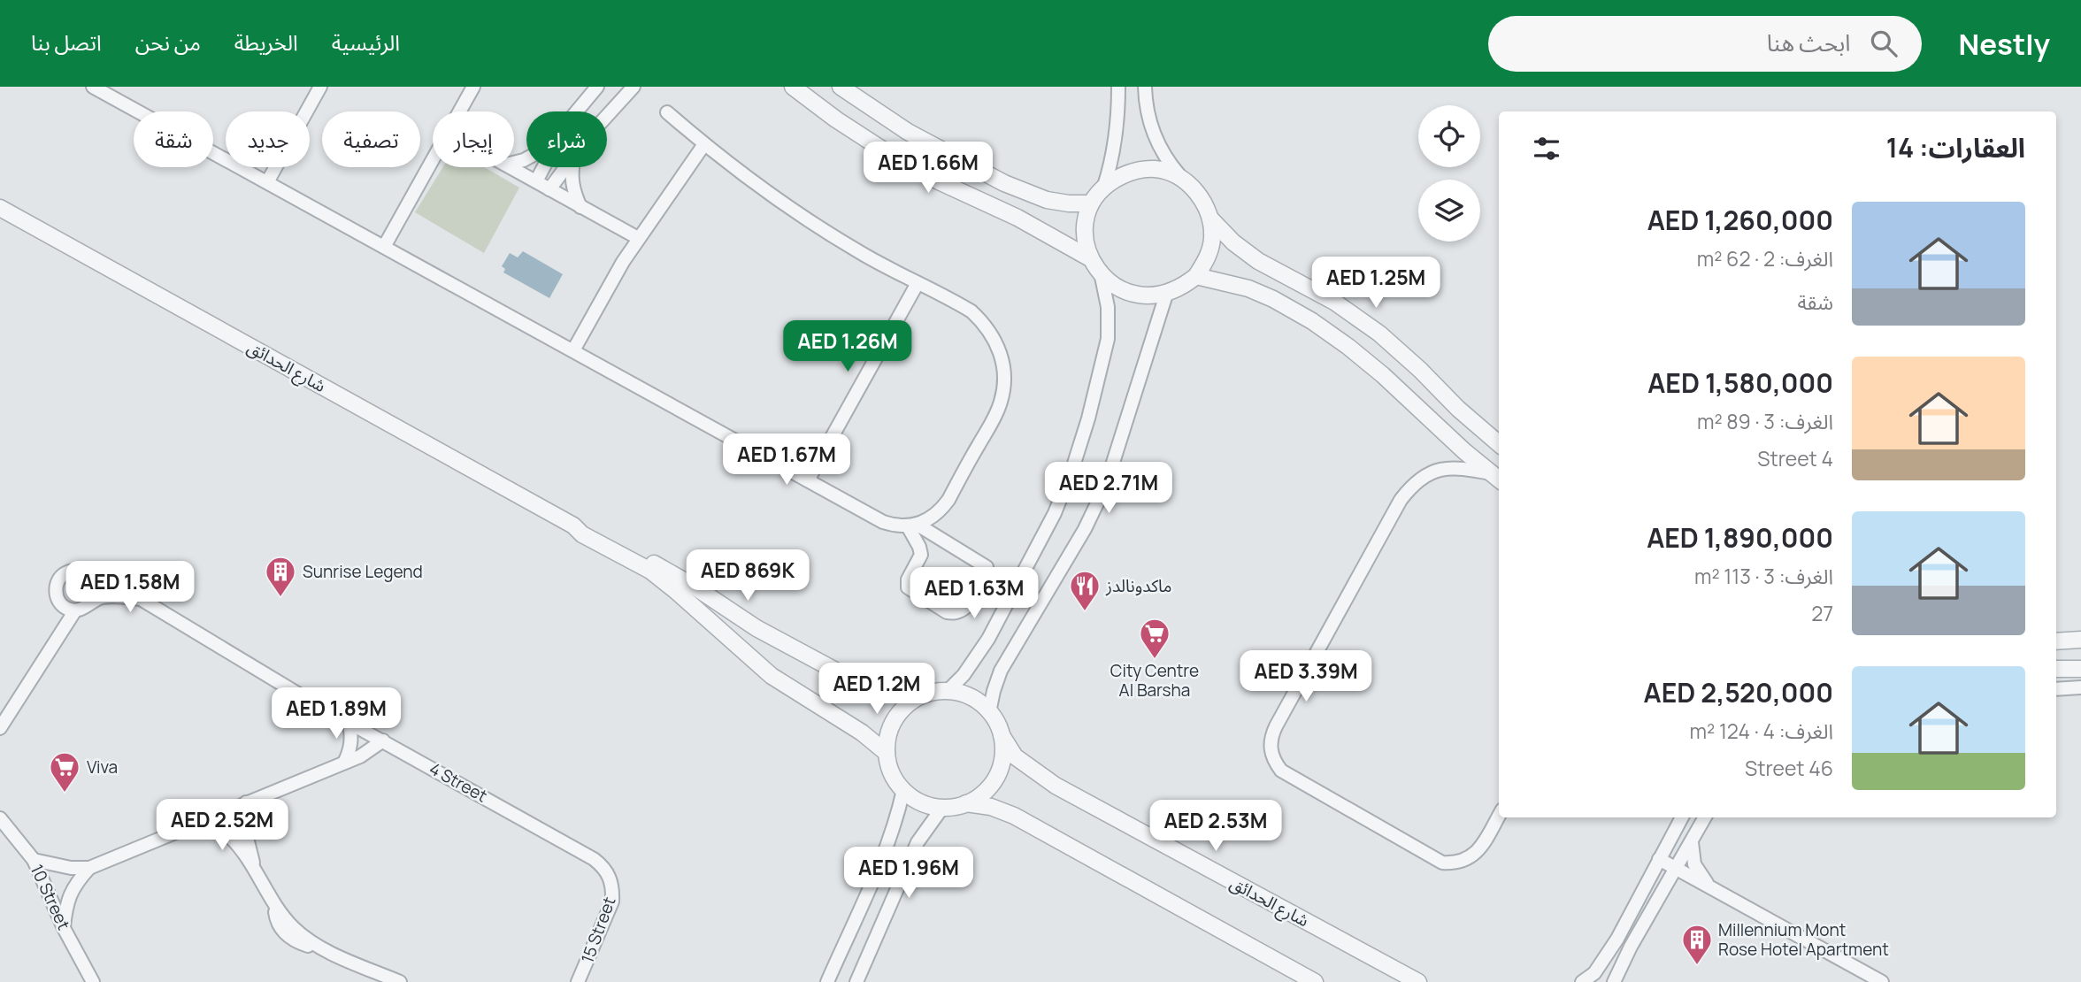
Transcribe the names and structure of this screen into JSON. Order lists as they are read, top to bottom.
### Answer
{
  "streets": {
    "street": [
      "شارع الحدائق",
      "4 Street",
      "10 Street",
      "15 Street"
    ]
  },
  "crossings": [
    ["4 Street", "15 Street"]
  ],
  "places": {
    "building": ["Sunrise Legend", "Millennium Mont Rose Hotel Apartment"],
    "restaurant": ["ماكدونالدز"],
    "supermarket": ["City Centre Al Barsha", "Viva"]
  },
  "page": {
    "header": "Nestly",
    "search": "ابحث هنا",
    "nav": [
      "الرئيسية",
      "الخريطة",
      "من نحن",
      "اتصل بنا"
    ],
    "chip": [
      "شراء",
      "إيجار",
      "تصفية",
      "جديد",
      "شقة"
    ],
    "heading": "العقارات: 14",
    "price": [
      "AED 1.66M",
      "AED 1.25M",
      "AED 1.26M",
      "AED 1.67M",
      "AED 2.71M",
      "AED 869K",
      "AED 1.58M",
      "AED 1.63M",
      "AED 3.39M",
      "AED 1.2M",
      "AED 1.89M",
      "AED 2.52M",
      "AED 2.53M",
      "AED 1.96M"
    ],
    "list": [
      {
        "name": "AED 1,260,000",
        "note": "الغرف: 2 · 62 m² · شقة"
      },
      {
        "name": "AED 1,580,000",
        "note": "الغرف: 3 · 89 m² · 4 Street"
      },
      {
        "name": "AED 1,890,000",
        "note": "الغرف: 3 · 113 m² · 27"
      },
      {
        "name": "AED 2,520,000",
        "note": "الغرف: 4 · 124 m² · 46 Street"
      }
    ]
  }
}
